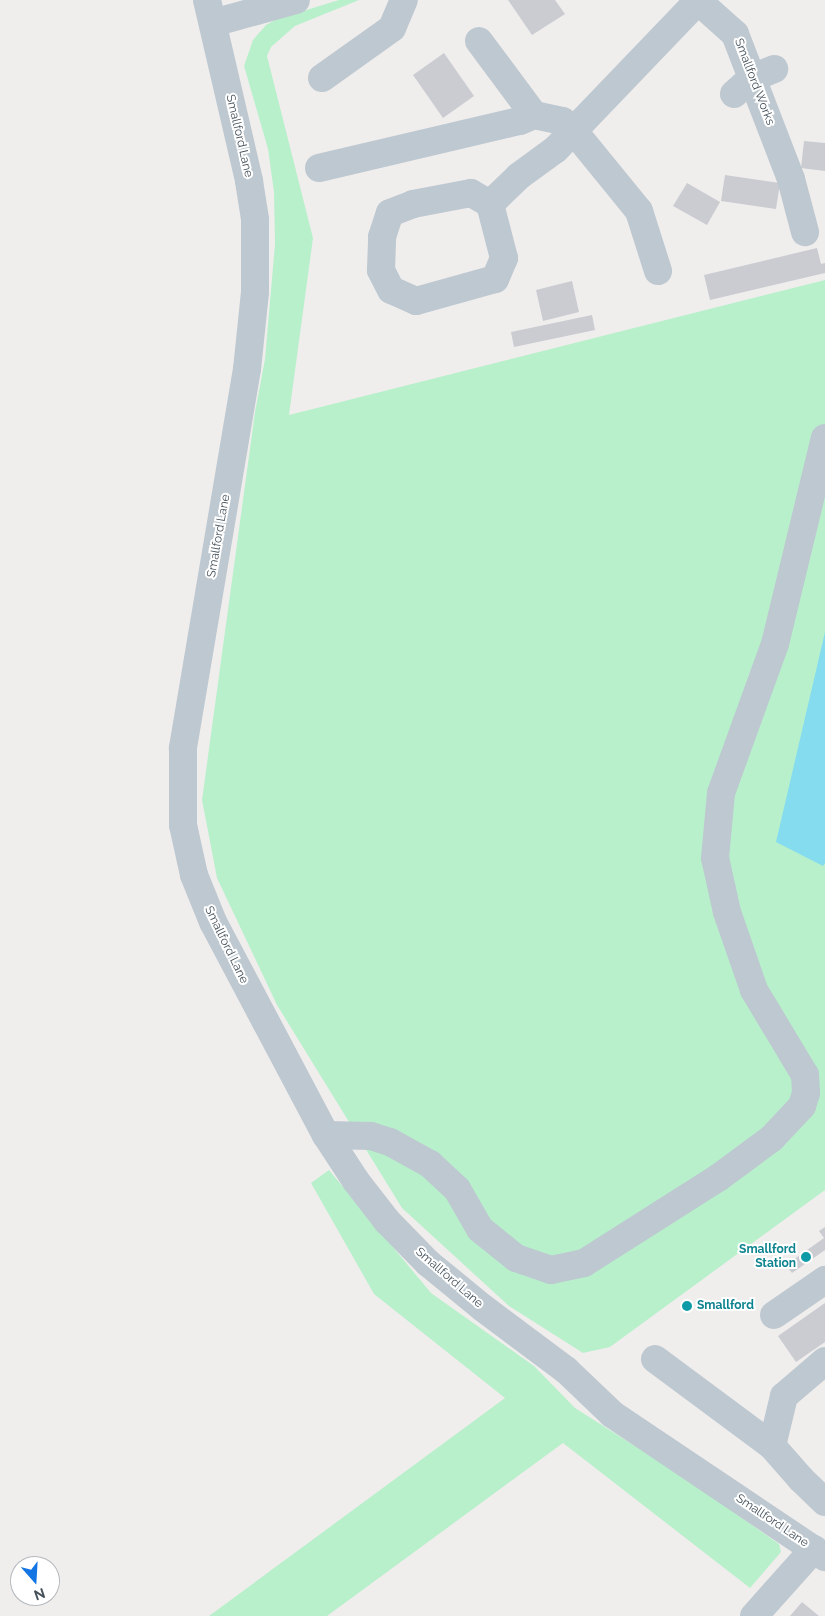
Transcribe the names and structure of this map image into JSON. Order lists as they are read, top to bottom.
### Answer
{
  "streets": {
    "street": ["Smallford Works", "Smallford Lane"]
  },
  "places": ["Smallford Station", "Smallford"],
  "north": "bottom"
}
